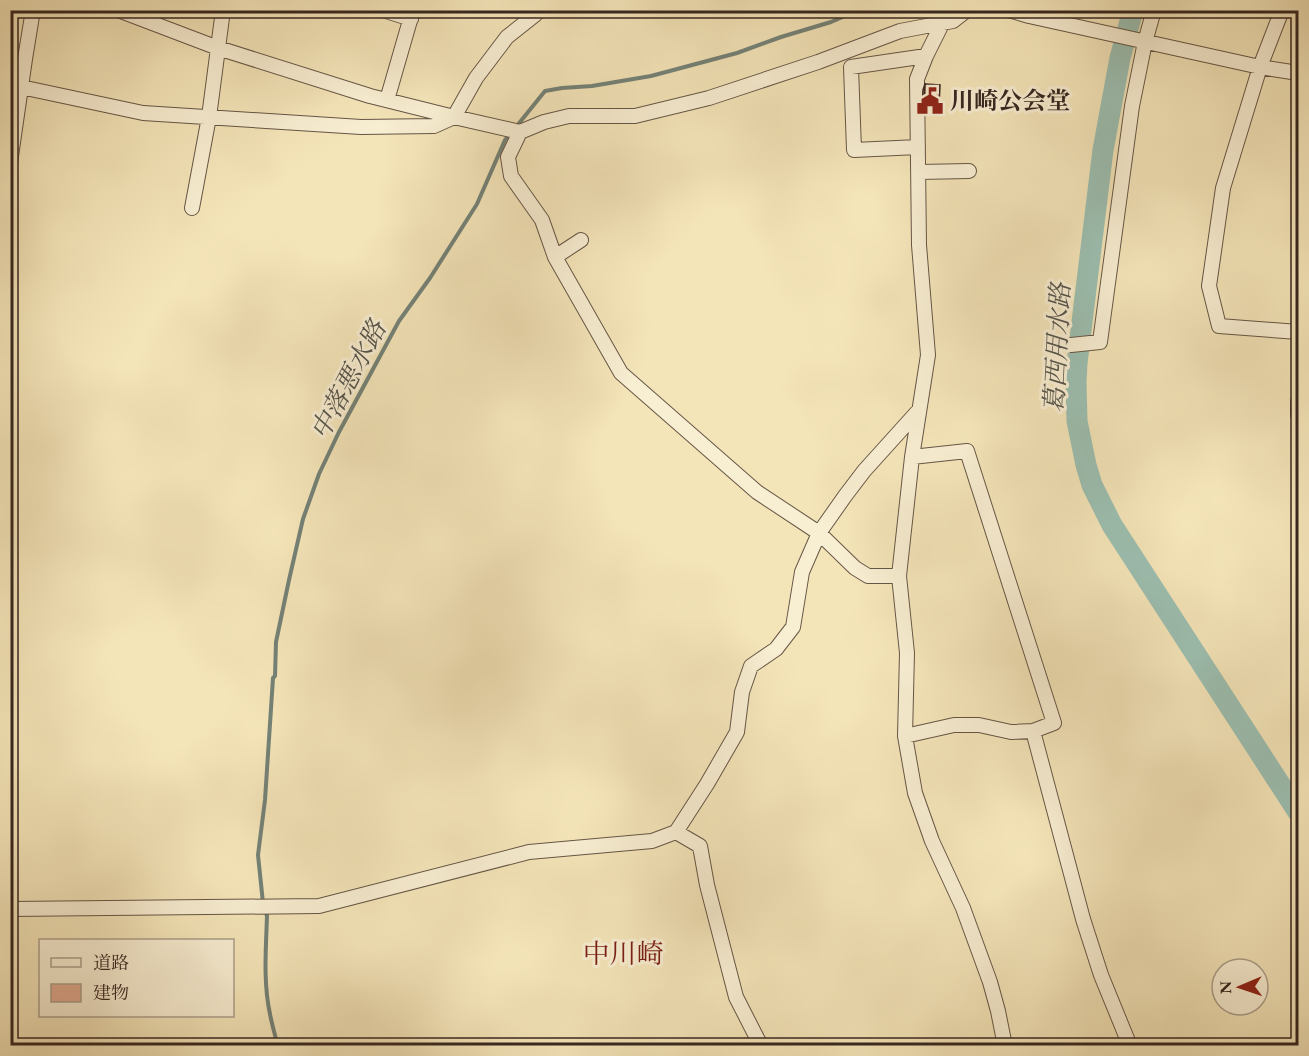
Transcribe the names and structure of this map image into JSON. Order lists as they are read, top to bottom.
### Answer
{
  "districts": ["中川崎"],
  "water": ["葛西用水路", "中落悪水路"],
  "places": {
    "public building": ["川崎公会堂"]
  },
  "legend": ["道路", "建物"],
  "north": "left"
}
